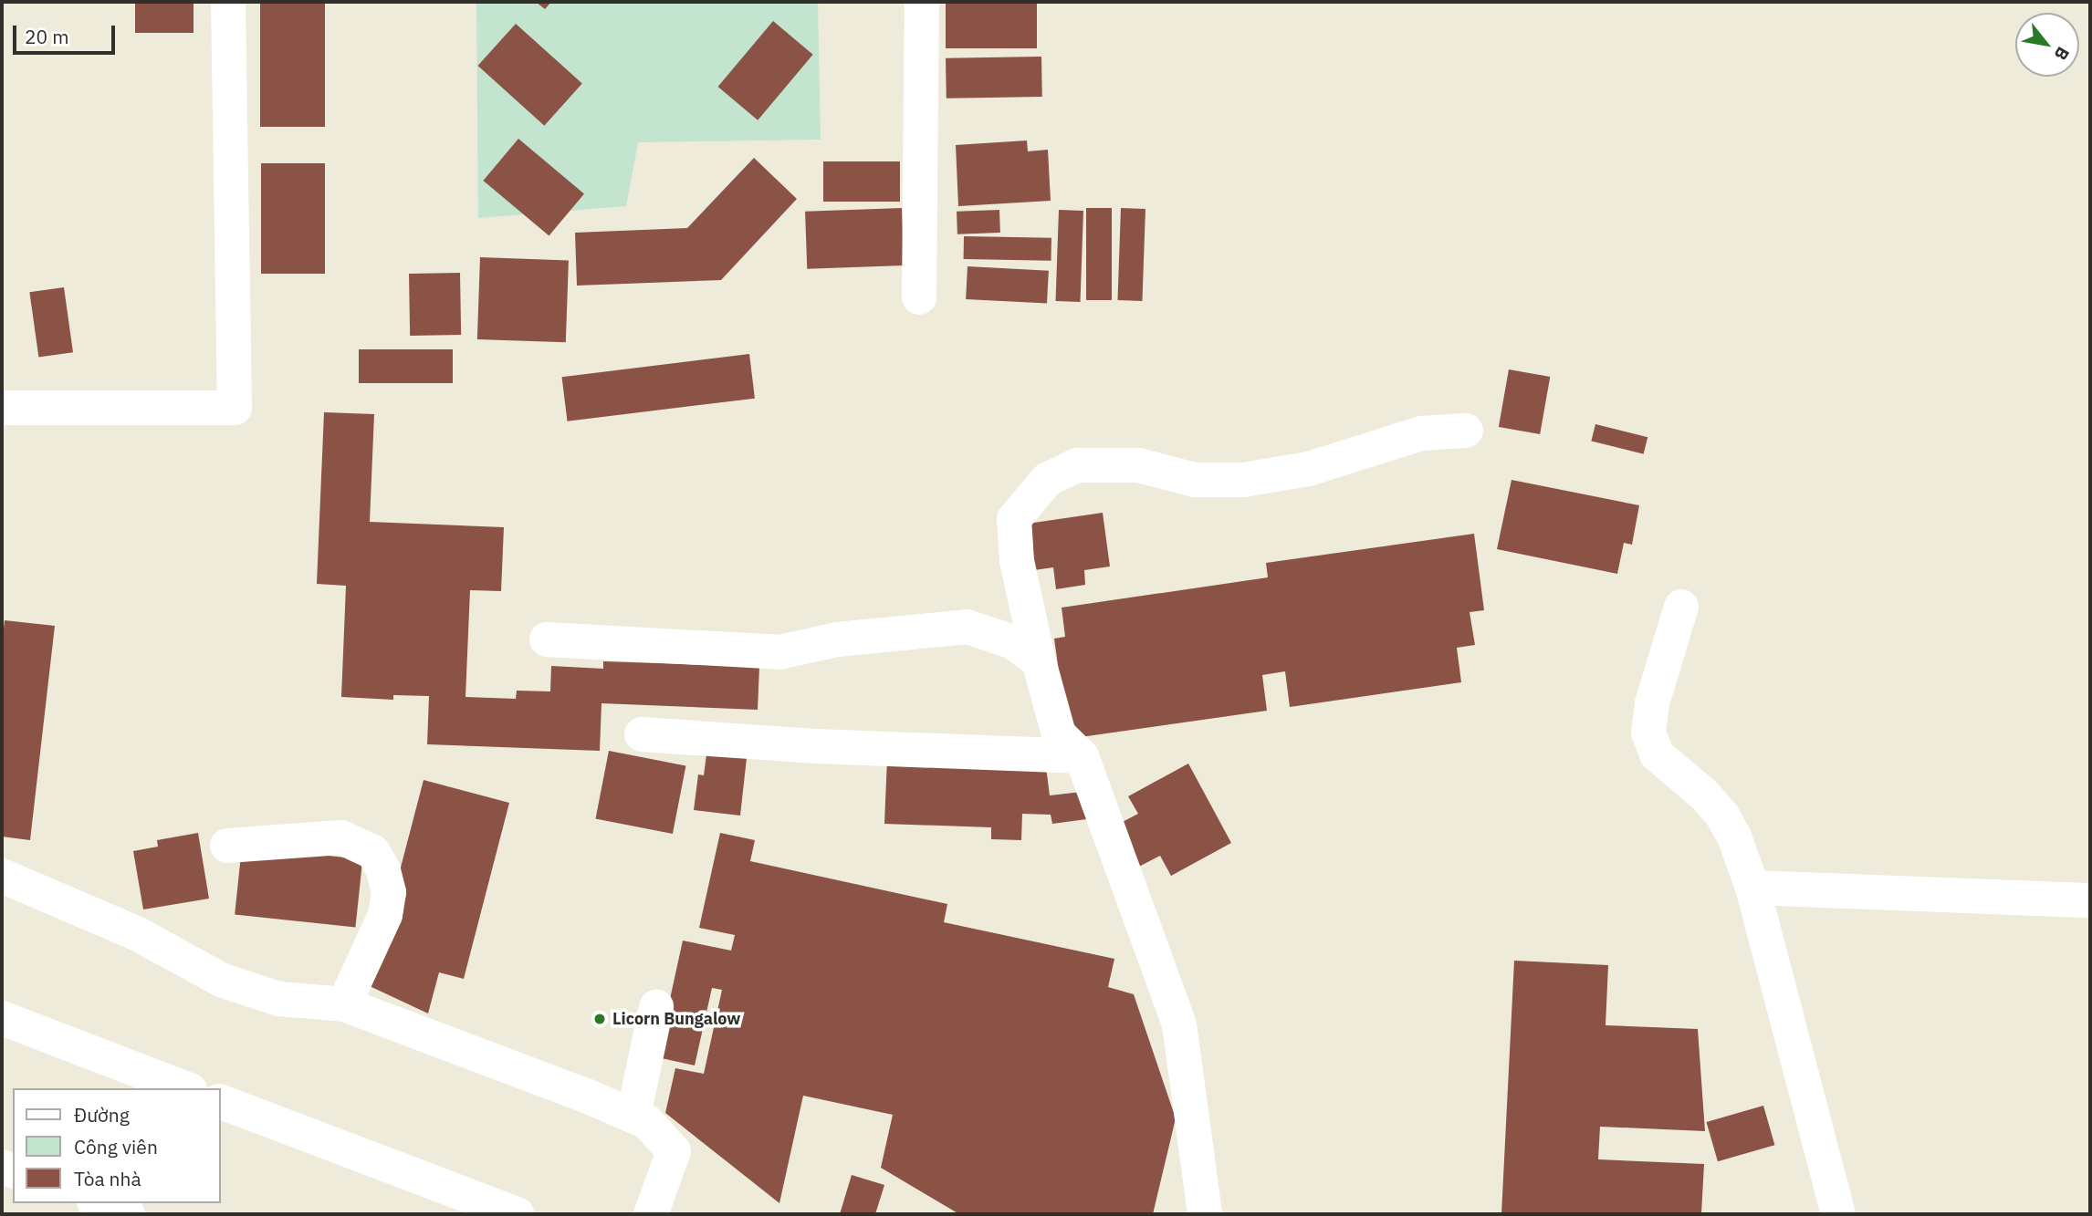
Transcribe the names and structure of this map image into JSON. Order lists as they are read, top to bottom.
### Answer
{
  "places": ["Licorn Bungalow"],
  "legend": ["Đường", "Công viên", "Tòa nhà"],
  "scale_bar": "20 m",
  "north": "bottom right"
}
